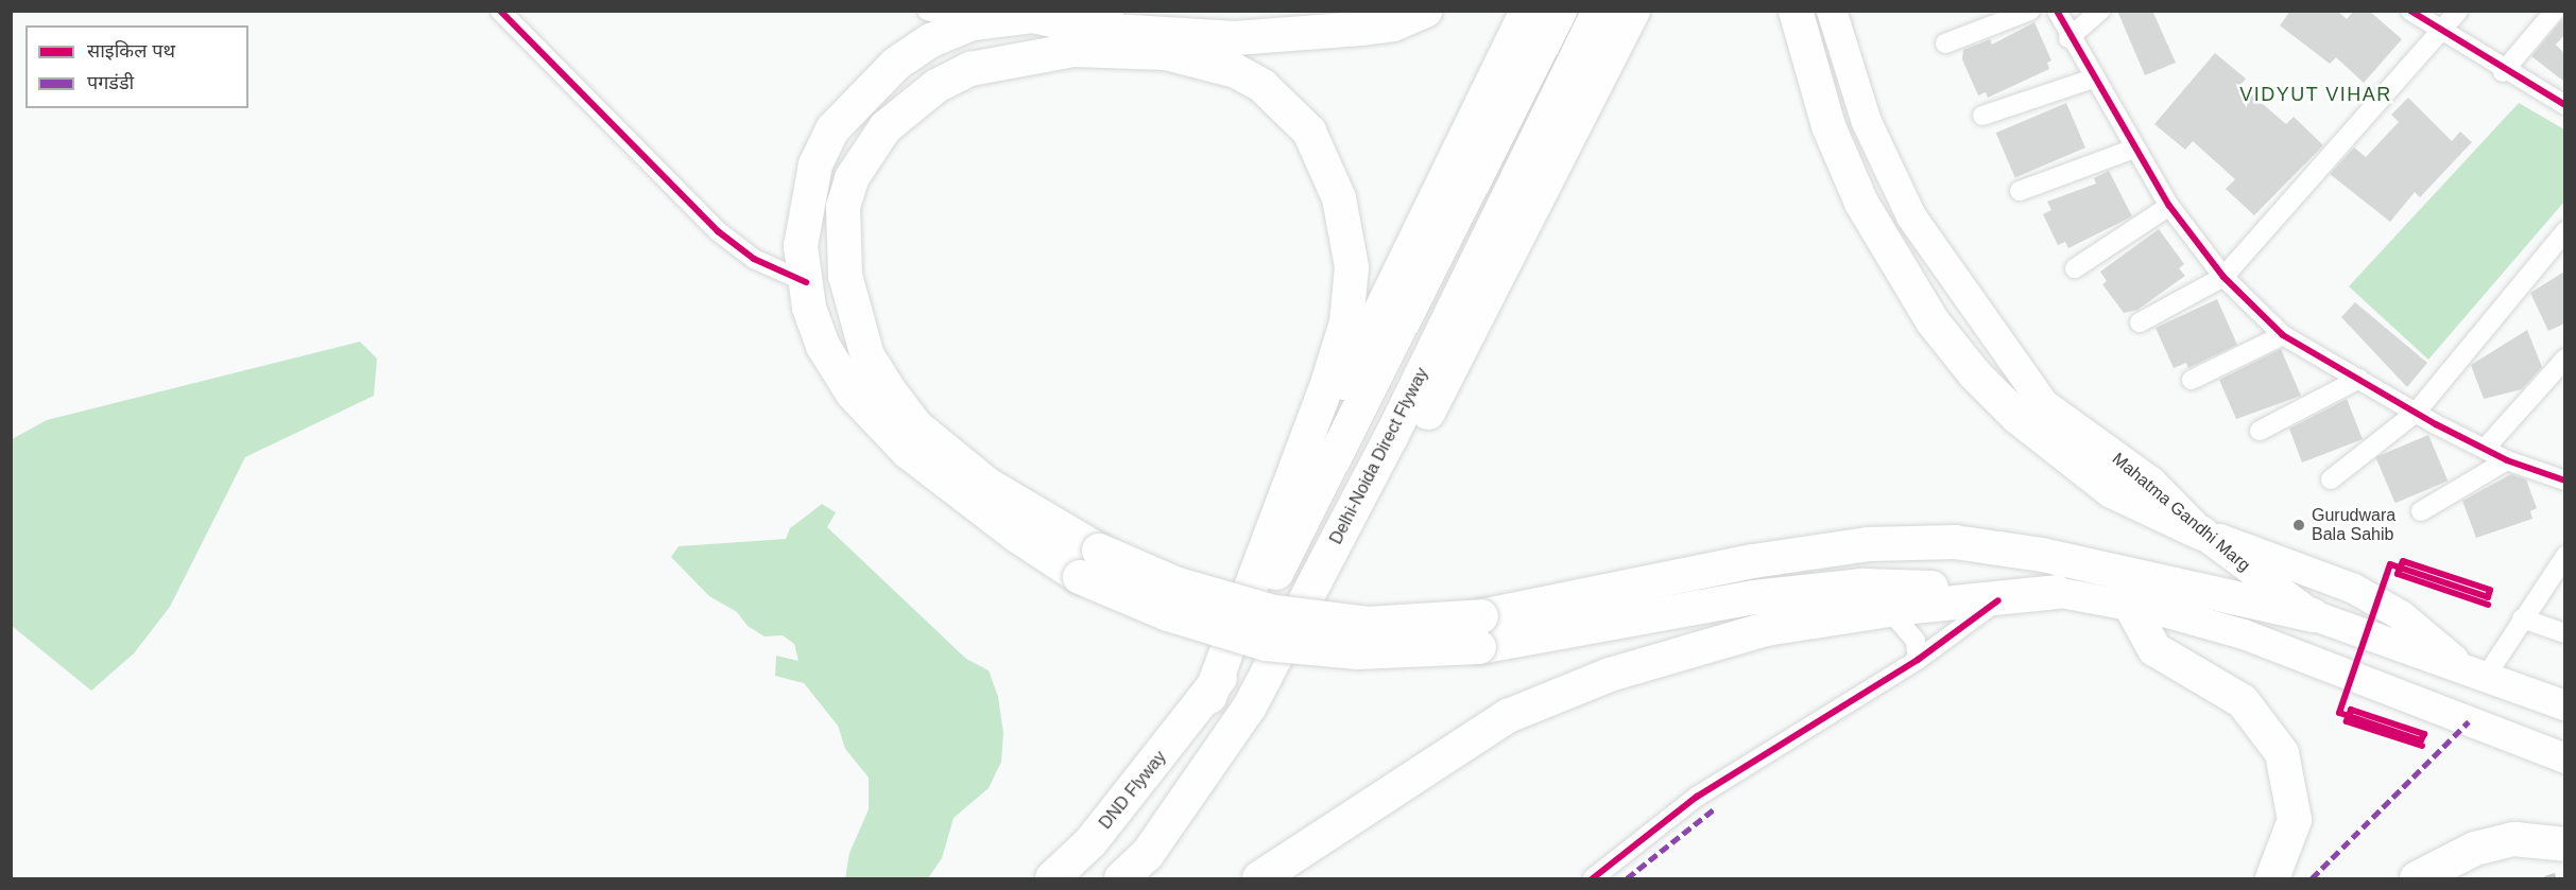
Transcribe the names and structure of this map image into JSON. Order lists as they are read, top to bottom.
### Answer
{
  "streets": {
    "highway": ["Delhi-Noida Direct Flyway", "DND Flyway"],
    "main road": ["Mahatma Gandhi Marg"]
  },
  "crossings": [
    ["Delhi-Noida Direct Flyway", "DND Flyway"]
  ],
  "districts": ["VIDYUT VIHAR"],
  "places": ["Gurudwara Bala Sahib"],
  "legend": ["साइकिल पथ", "पगडंडी"]
}
